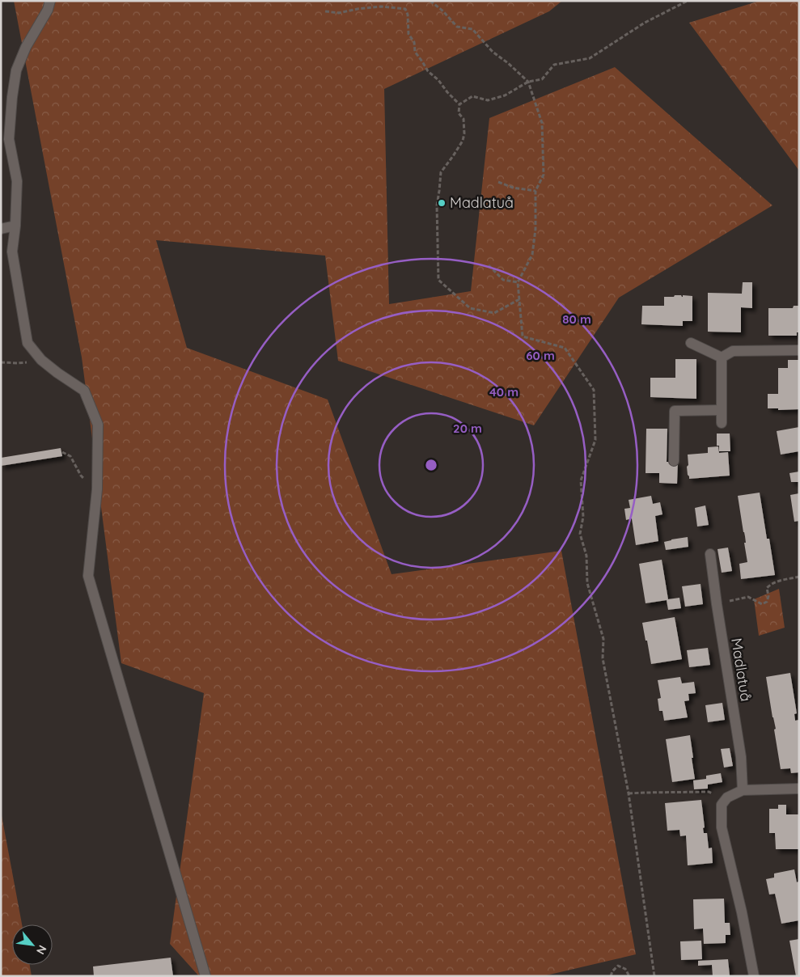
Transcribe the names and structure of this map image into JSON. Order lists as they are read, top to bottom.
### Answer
{
  "streets": {
    "street": ["Madlatuå"]
  },
  "places": ["Madlatuå"],
  "north": "bottom right",
  "rings": [
    "80 m",
    "60 m",
    "40 m",
    "20 m"
  ]
}
